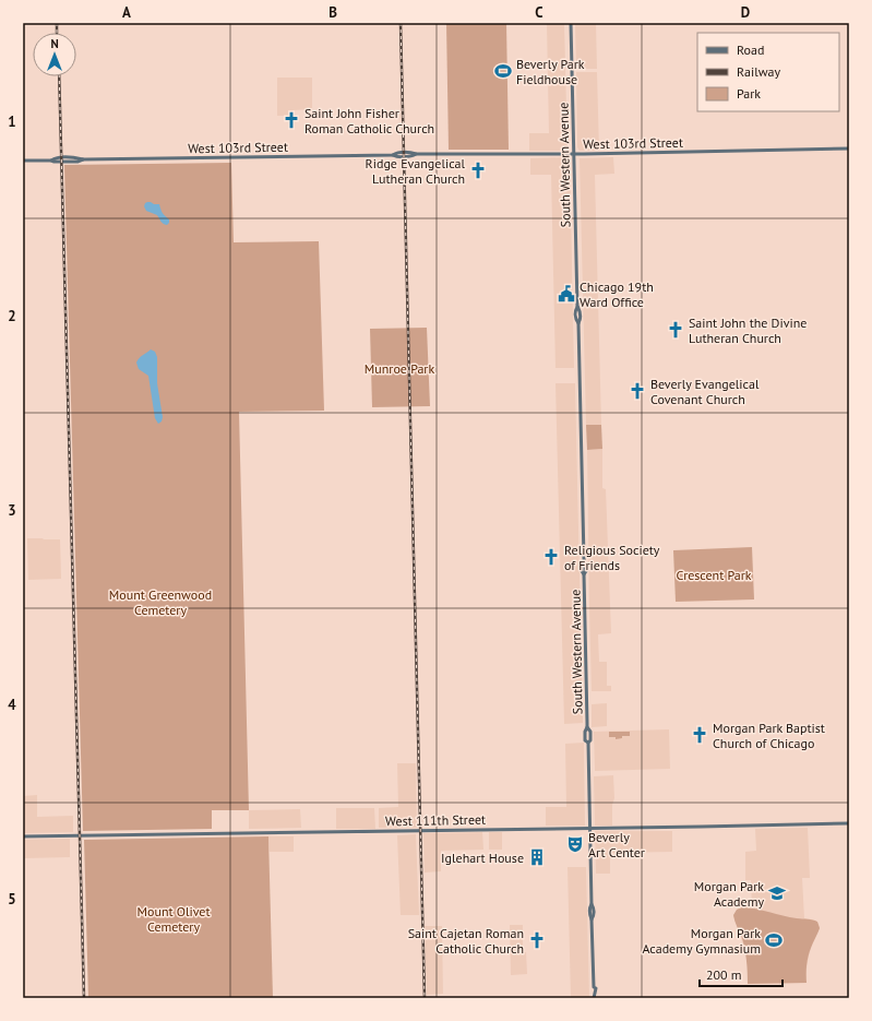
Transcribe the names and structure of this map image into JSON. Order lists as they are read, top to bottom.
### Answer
{
  "streets": {
    "main road": ["West 103rd Street", "South Western Avenue", "West 111th Street"]
  },
  "crossings": [
    ["West 103rd Street", "South Western Avenue"],
    ["South Western Avenue", "West 111th Street"]
  ],
  "parks": [
    "Munroe Park",
    "Crescent Park",
    "Mount Greenwood Cemetery",
    "Mount Olivet Cemetery"
  ],
  "places": {
    "sports": ["Beverly Park Fieldhouse", "Morgan Park Academy Gymnasium"],
    "church": [
      "Saint John Fisher Roman Catholic Church",
      "Ridge Evangelical Lutheran Church",
      "Saint John the Divine Lutheran Church",
      "Beverly Evangelical Covenant Church",
      "Religious Society of Friends",
      "Morgan Park Baptist Church of Chicago",
      "Saint Cajetan Roman Catholic Church"
    ],
    "public building": ["Chicago 19th Ward Office"],
    "theatre": ["Beverly Art Center"],
    "building": ["Iglehart House"],
    "school or university": ["Morgan Park Academy"]
  },
  "legend": ["Road", "Railway", "Park"],
  "scale_bar": "200 m",
  "north": "top",
  "grid": {
    "columns": [
      "A",
      "B",
      "C",
      "D"
    ],
    "rows": [
      "1",
      "2",
      "3",
      "4",
      "5"
    ]
  }
}
